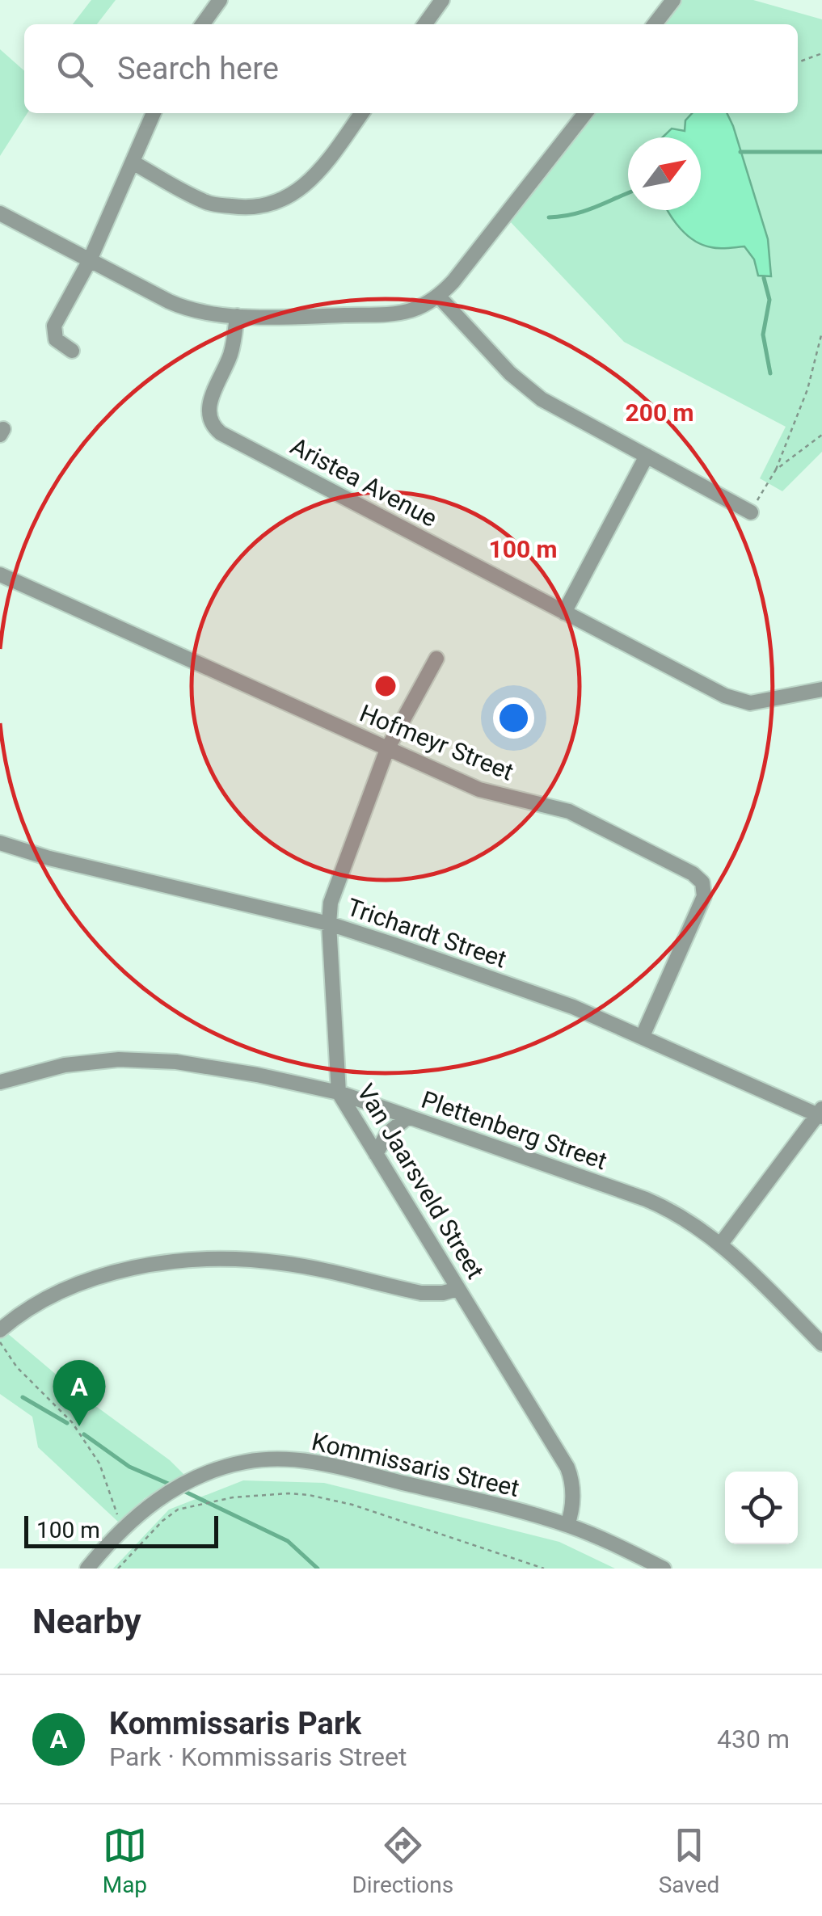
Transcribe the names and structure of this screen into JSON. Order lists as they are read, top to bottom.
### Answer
{
  "streets": {
    "street": [
      "Aristea Avenue",
      "Hofmeyr Street",
      "Trichardt Street",
      "Plettenberg Street",
      "Van Jaarsveld Street",
      "Kommissaris Street"
    ]
  },
  "crossings": [
    ["Hofmeyr Street", "Trichardt Street"],
    ["Hofmeyr Street", "Van Jaarsveld Street"],
    ["Trichardt Street", "Van Jaarsveld Street"],
    ["Plettenberg Street", "Van Jaarsveld Street"],
    ["Van Jaarsveld Street", "Kommissaris Street"]
  ],
  "scale_bar": "100 m",
  "north": "top right",
  "page": {
    "search": "Search here",
    "pins": "A",
    "scale": "100 m",
    "heading": "Nearby",
    "list": [
      {
        "mark": "A",
        "name": "Kommissaris Park",
        "note": "Park · Kommissaris Street",
        "value": "430 m"
      }
    ],
    "nav": ["Map", "Directions", "Saved"]
  },
  "rings": ["200 m", "100 m"]
}
